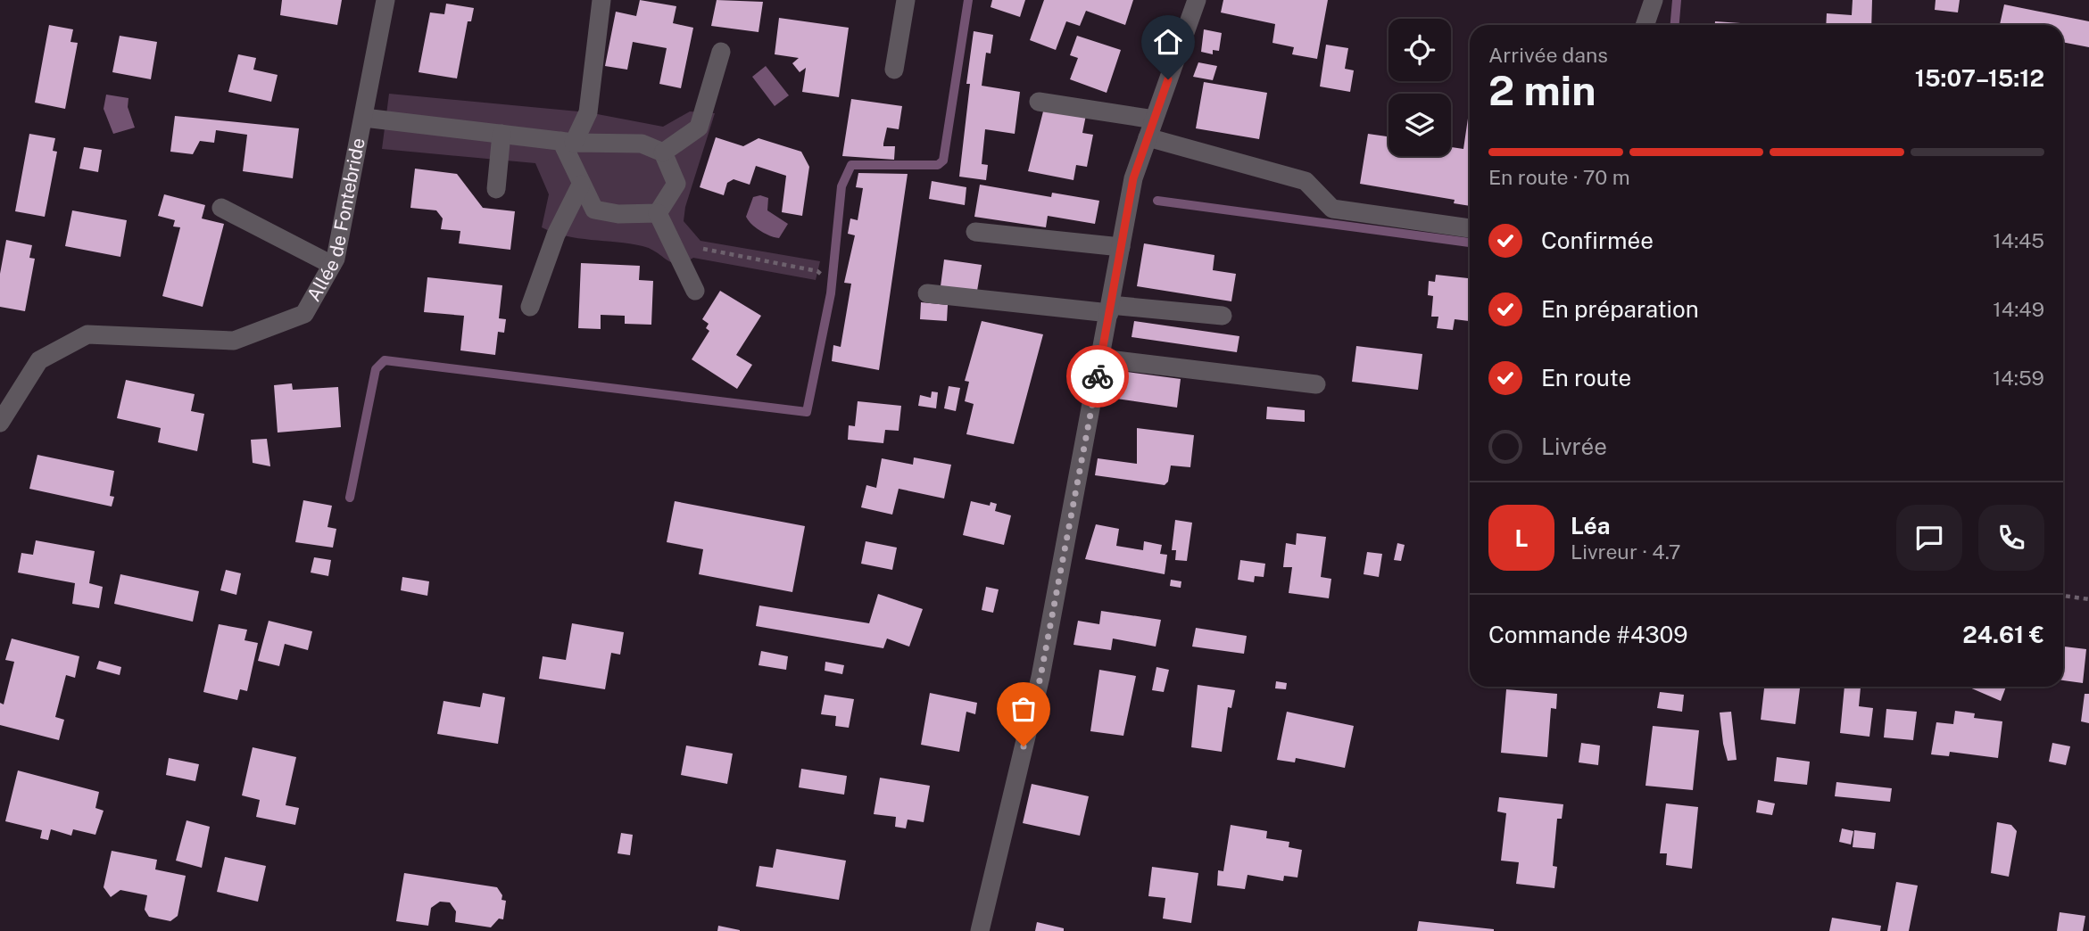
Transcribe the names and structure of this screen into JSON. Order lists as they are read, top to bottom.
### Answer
{
  "streets": {
    "street": ["Allée de Fontebride"]
  },
  "page": {
    "heading": ["2 min", "Arrivée dans", "15:07–15:12"],
    "panel": [
      "Léa",
      "Livreur · 4.7",
      "Commande #4309",
      "24.61 €"
    ],
    "bar": "En route · 70 m",
    "list": [
      ["Confirmée", "14:45"],
      ["En préparation", "14:49"],
      ["En route", "14:59"],
      "Livrée"
    ],
    "round": "L"
  }
}
